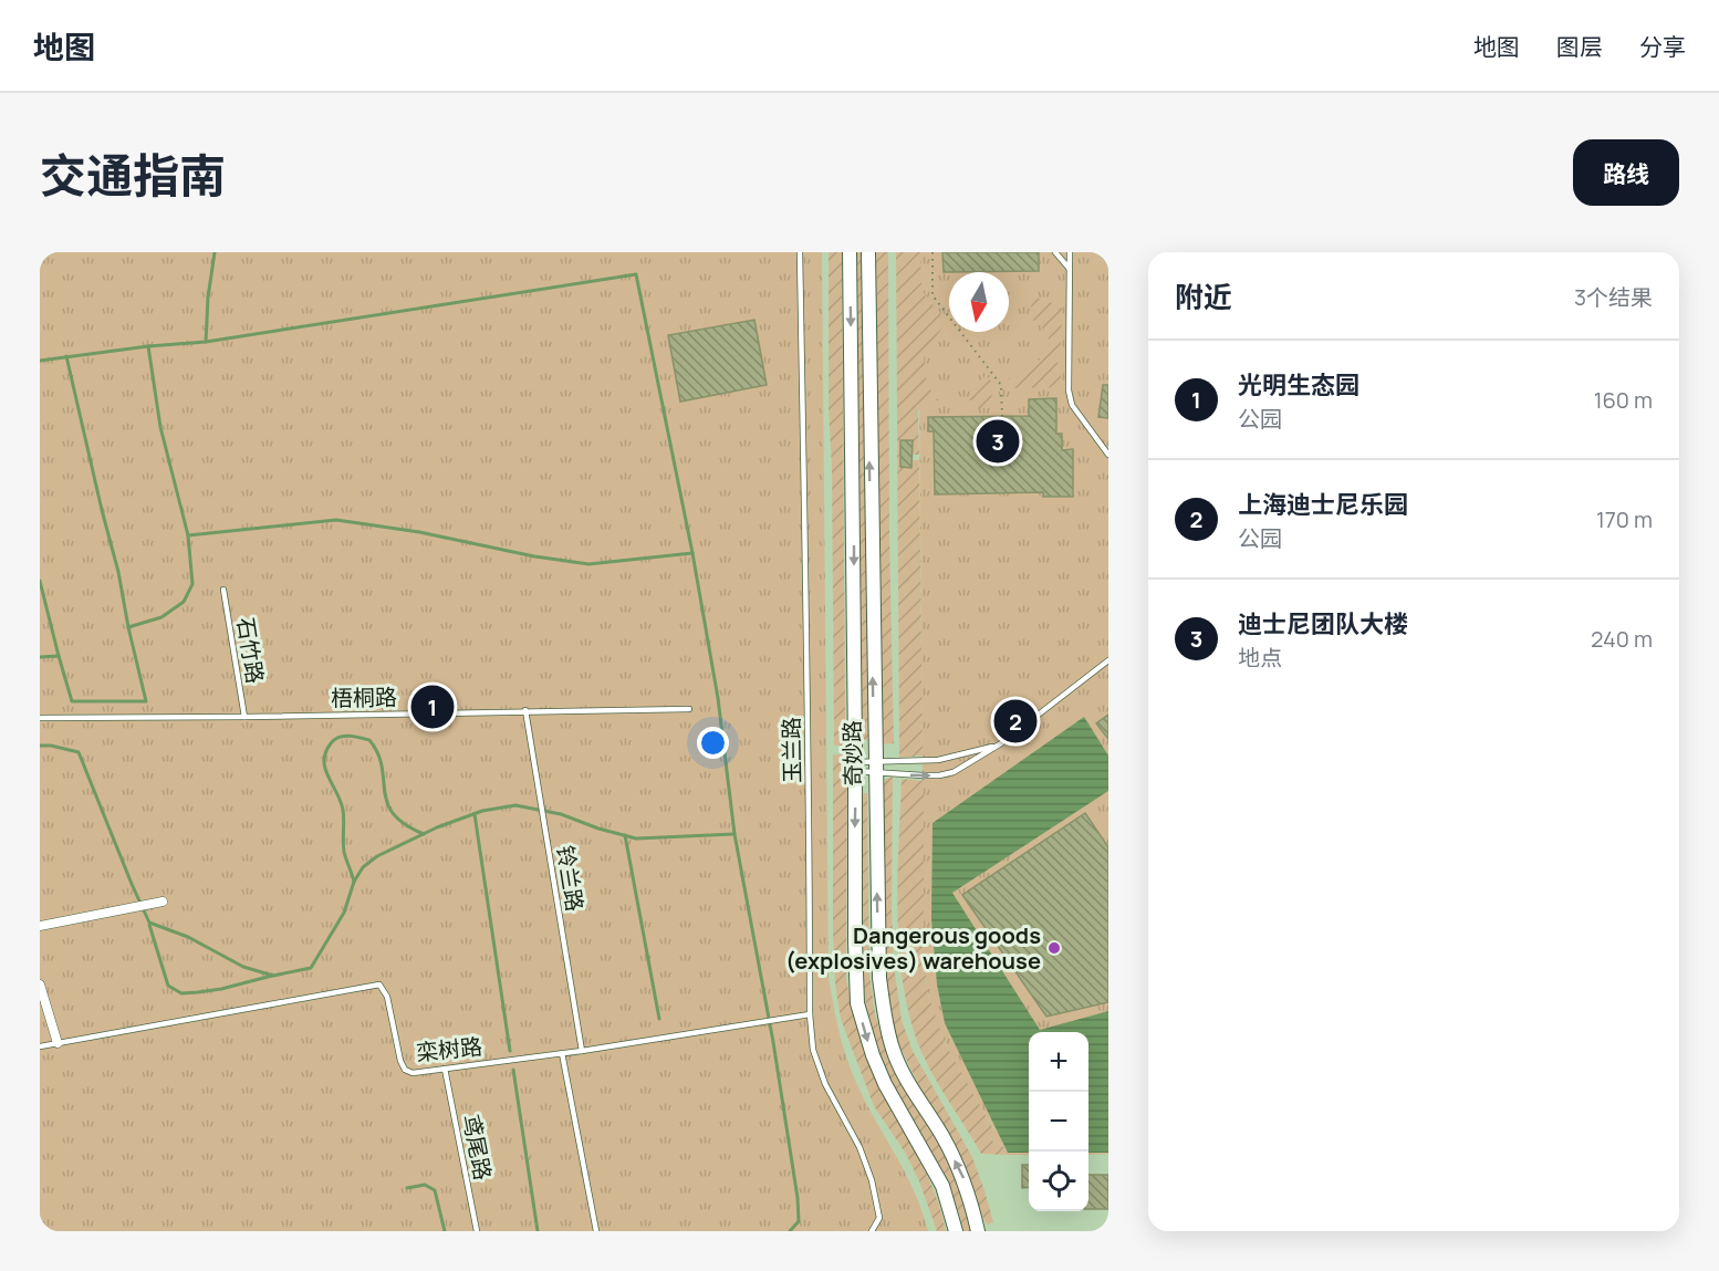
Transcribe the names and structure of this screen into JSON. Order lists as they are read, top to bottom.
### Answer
{
  "streets": {
    "street": ["奇妙路"],
    "lane": [
      "石竹路",
      "梧桐路",
      "玉兰路",
      "铃兰路",
      "栾树路",
      "鸢尾路"
    ]
  },
  "crossings": [
    ["石竹路", "梧桐路"],
    ["梧桐路", "铃兰路"],
    ["玉兰路", "栾树路"],
    ["铃兰路", "栾树路"],
    ["栾树路", "鸢尾路"]
  ],
  "places": ["Dangerous goods (explosives) warehouse"],
  "north": "bottom",
  "page": {
    "header": "地图",
    "nav": ["地图", "图层", "分享"],
    "title": "交通指南",
    "buttons": "路线",
    "heading": ["附近", "3个结果"],
    "list": [
      {
        "mark": "1",
        "name": "光明生态园",
        "note": "公园",
        "value": "160 m"
      },
      {
        "mark": "2",
        "name": "上海迪士尼乐园",
        "note": "公园",
        "value": "170 m"
      },
      {
        "mark": "3",
        "name": "迪士尼团队大楼",
        "note": "地点",
        "value": "240 m"
      }
    ],
    "pins": ["3", "1", "2"],
    "map_buttons": ["+", "−"]
  }
}
